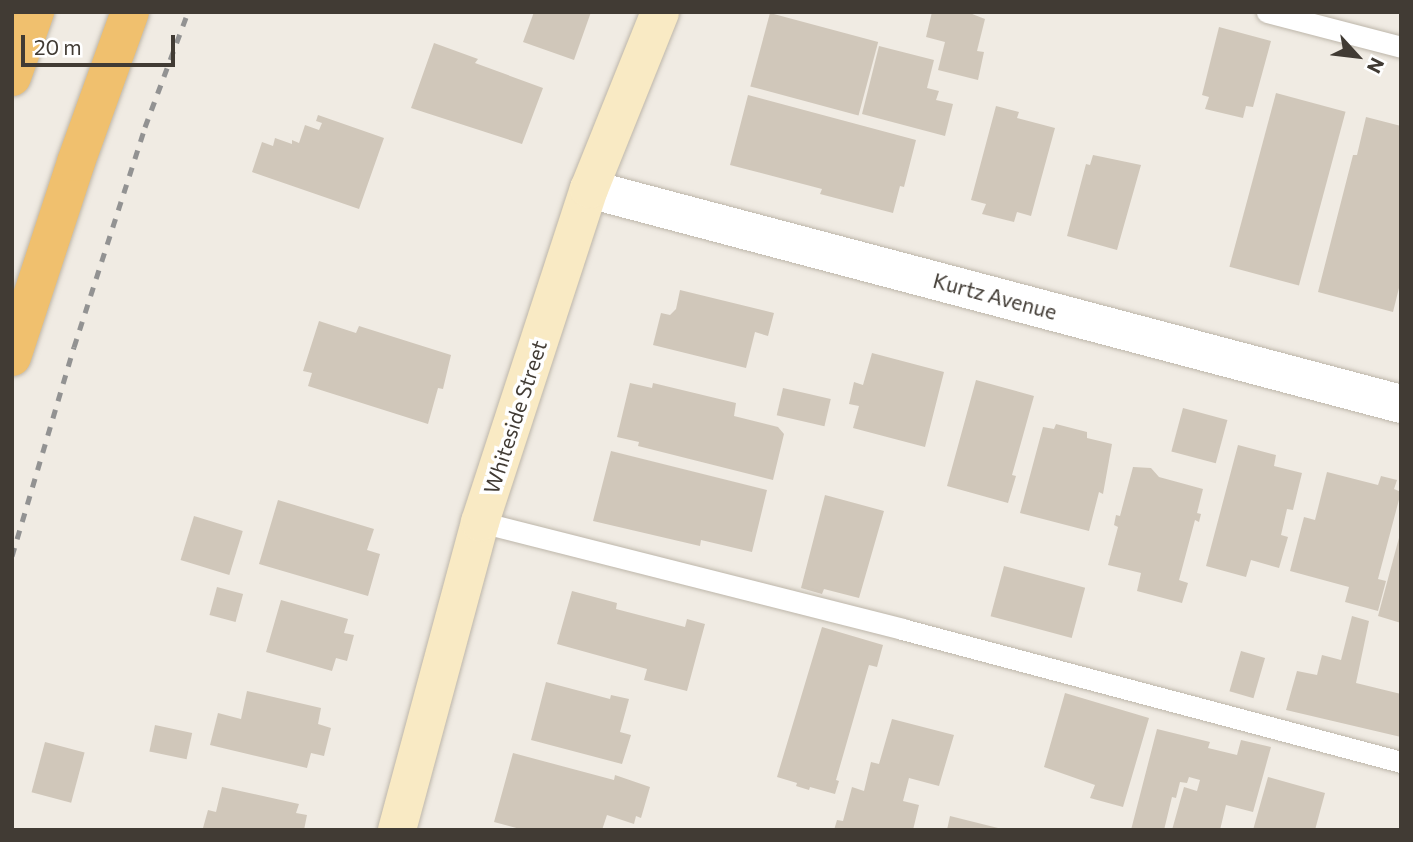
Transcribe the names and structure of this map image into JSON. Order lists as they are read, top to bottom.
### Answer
{
  "streets": {
    "street": ["Kurtz Avenue", "Whiteside Street"]
  },
  "crossings": [
    ["Kurtz Avenue", "Whiteside Street"]
  ],
  "scale_bar": "20 m",
  "north": "bottom right"
}
